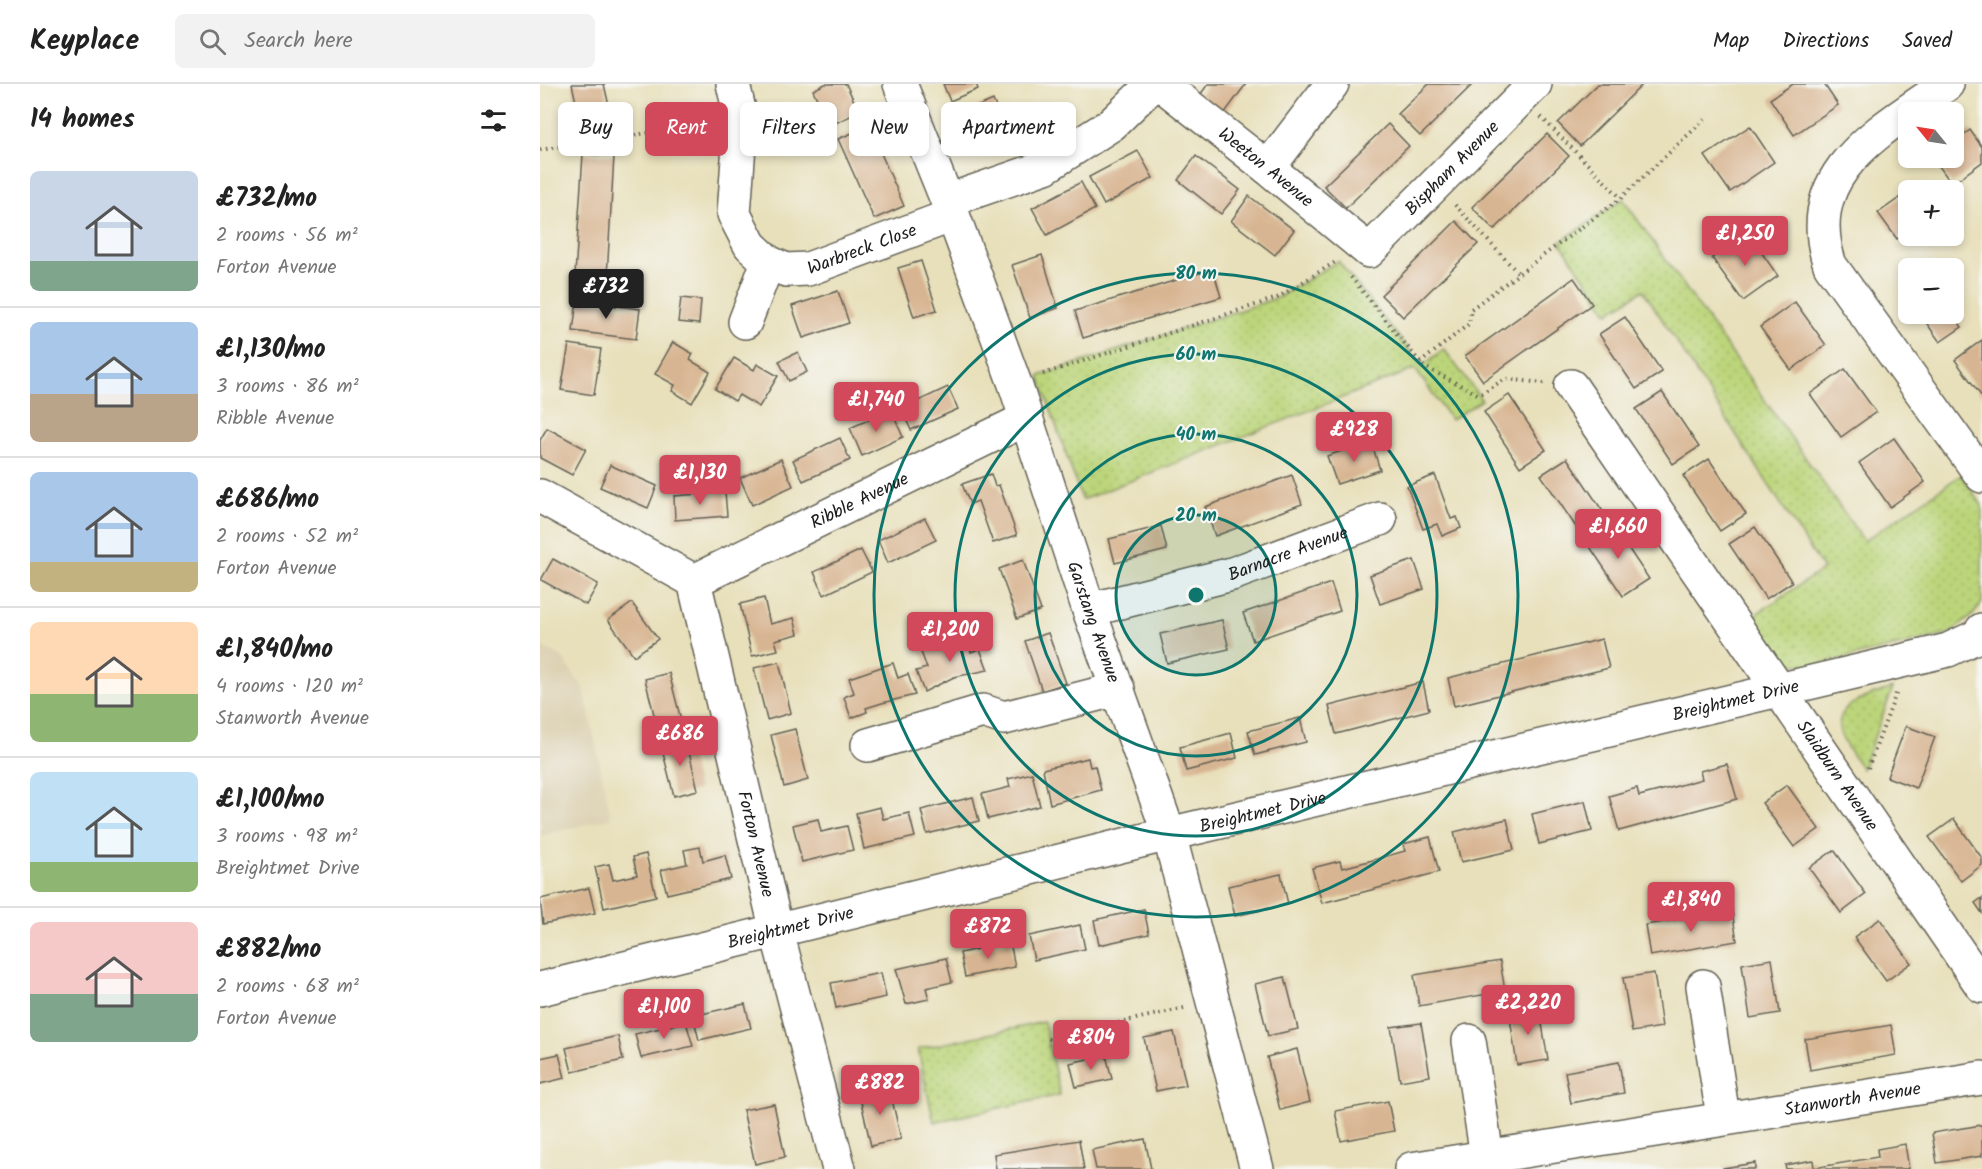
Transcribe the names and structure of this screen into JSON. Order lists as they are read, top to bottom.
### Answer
{
  "streets": {
    "street": [
      "Weeton Avenue",
      "Bispham Avenue",
      "Warbreck Close",
      "Ribble Avenue",
      "Barnacre Avenue",
      "Garstang Avenue",
      "Breightmet Drive",
      "Slaidburn Avenue",
      "Forton Avenue",
      "Stanworth Avenue"
    ]
  },
  "crossings": [
    ["Weeton Avenue", "Bispham Avenue"],
    ["Warbreck Close", "Garstang Avenue"],
    ["Ribble Avenue", "Garstang Avenue"],
    ["Ribble Avenue", "Forton Avenue"],
    ["Barnacre Avenue", "Garstang Avenue"],
    ["Garstang Avenue", "Breightmet Drive"],
    ["Breightmet Drive", "Slaidburn Avenue"],
    ["Breightmet Drive", "Forton Avenue"]
  ],
  "north": "top left",
  "page": {
    "header": "Keyplace",
    "search": "Search here",
    "nav": ["Map", "Directions", "Saved"],
    "heading": "14 homes",
    "map_buttons": ["+", "−"],
    "chip": [
      "Buy",
      "Rent",
      "Filters",
      "New",
      "Apartment"
    ],
    "list": [
      {
        "name": "£732/mo",
        "note": "2 rooms · 56 m² · Forton Avenue"
      },
      {
        "name": "£1,130/mo",
        "note": "3 rooms · 86 m² · Ribble Avenue"
      },
      {
        "name": "£686/mo",
        "note": "2 rooms · 52 m² · Forton Avenue"
      },
      {
        "name": "£1,840/mo",
        "note": "4 rooms · 120 m² · Stanworth Avenue"
      },
      {
        "name": "£1,100/mo",
        "note": "3 rooms · 98 m² · Breightmet Drive"
      },
      {
        "name": "£882/mo",
        "note": "2 rooms · 68 m² · Forton Avenue"
      }
    ],
    "price": [
      "£1,250",
      "£732",
      "£1,740",
      "£928",
      "£1,130",
      "£1,660",
      "£1,200",
      "£686",
      "£1,840",
      "£872",
      "£2,220",
      "£1,100",
      "£804",
      "£882"
    ]
  },
  "rings": [
    "80 m",
    "60 m",
    "40 m",
    "20 m"
  ]
}
